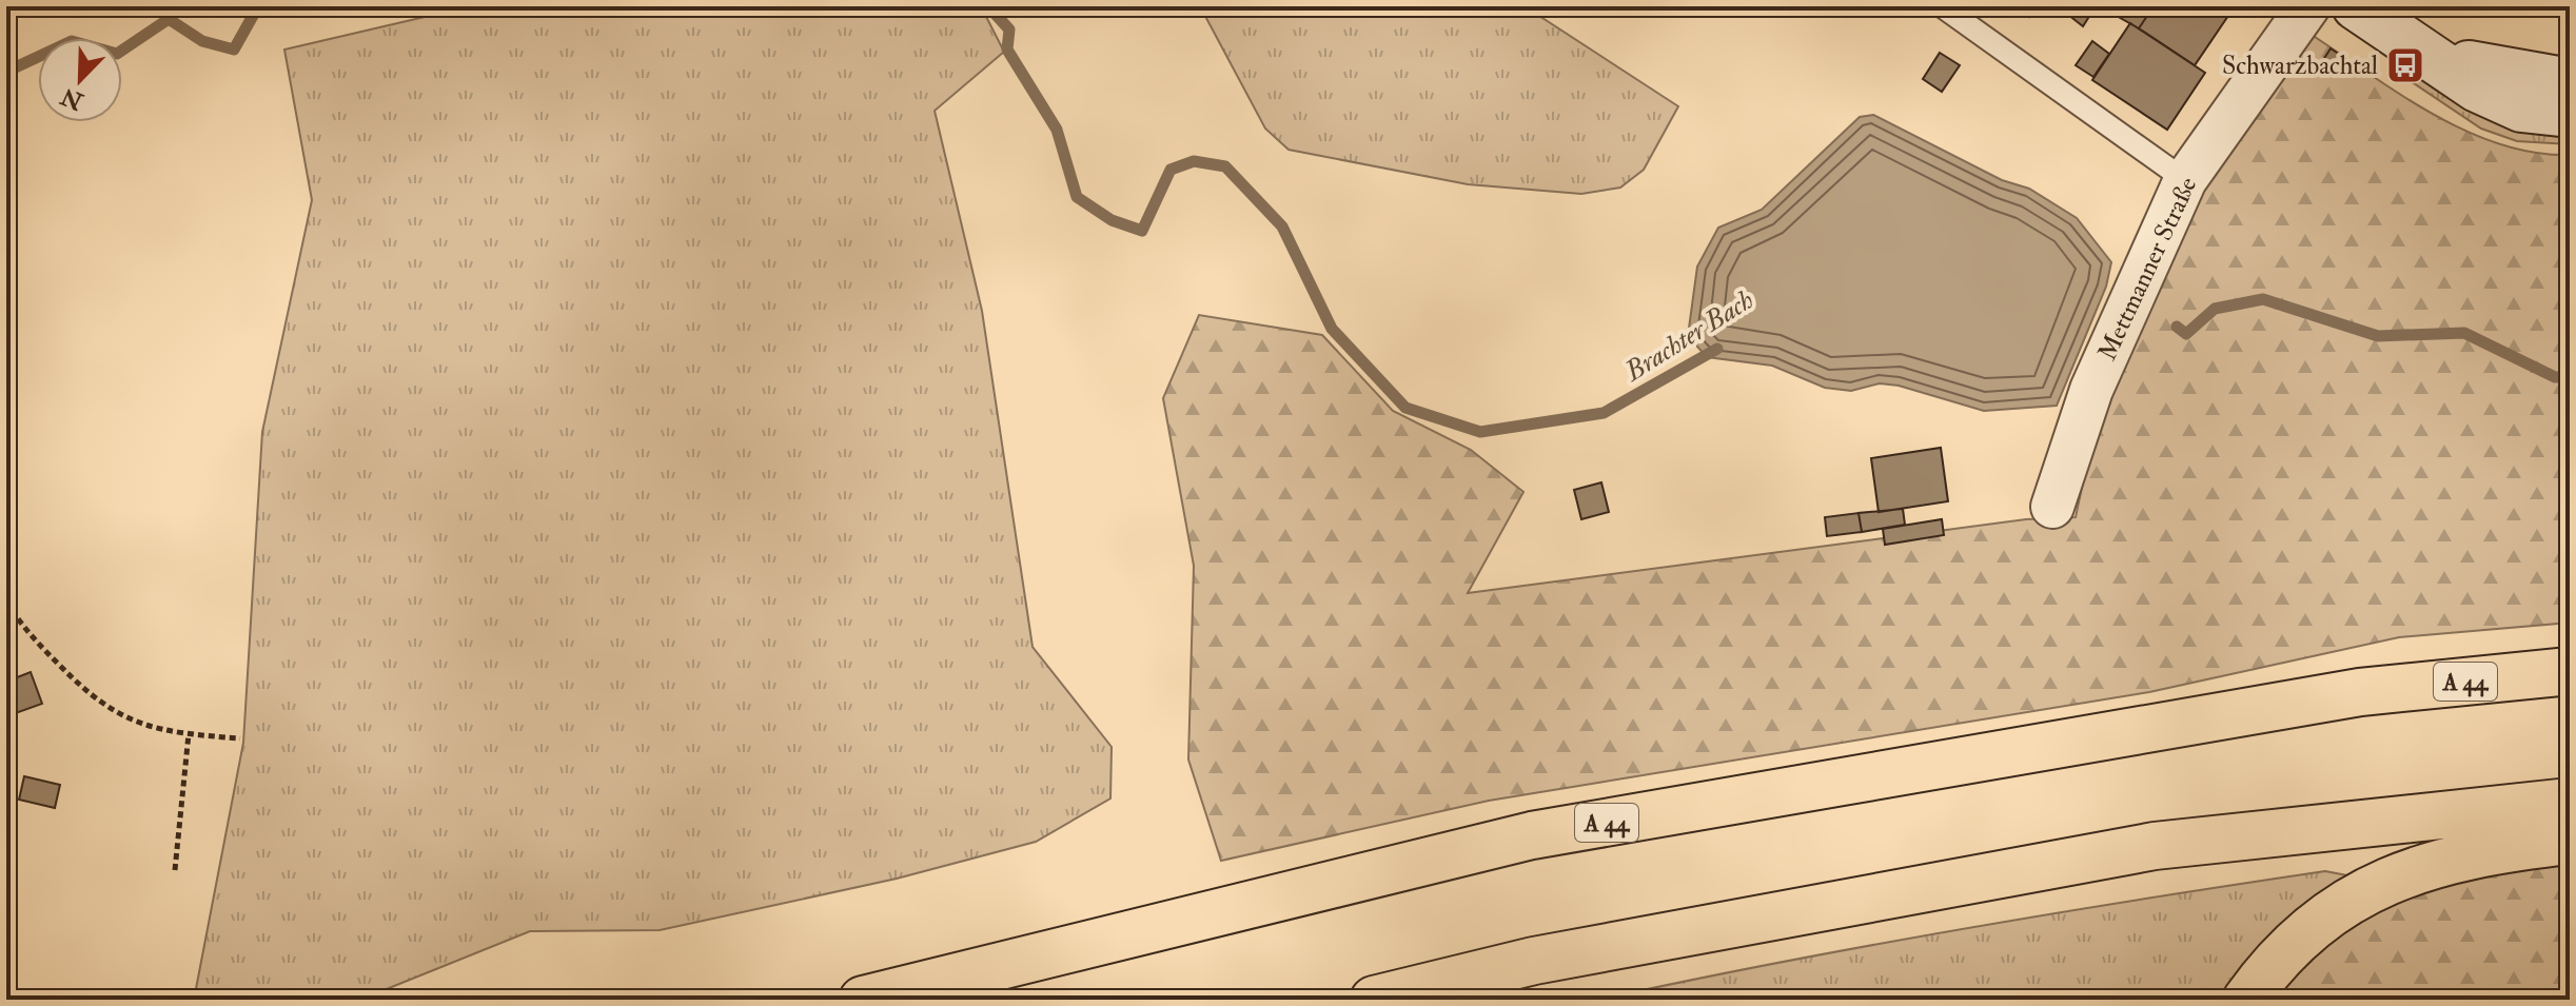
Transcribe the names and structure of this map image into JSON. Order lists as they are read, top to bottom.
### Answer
{
  "streets": {
    "highway": ["A 44"],
    "street": ["Mettmanner Straße"]
  },
  "water": ["Brachter Bach"],
  "places": {
    "bus stop": ["Schwarzbachtal"]
  },
  "north": "bottom left"
}
